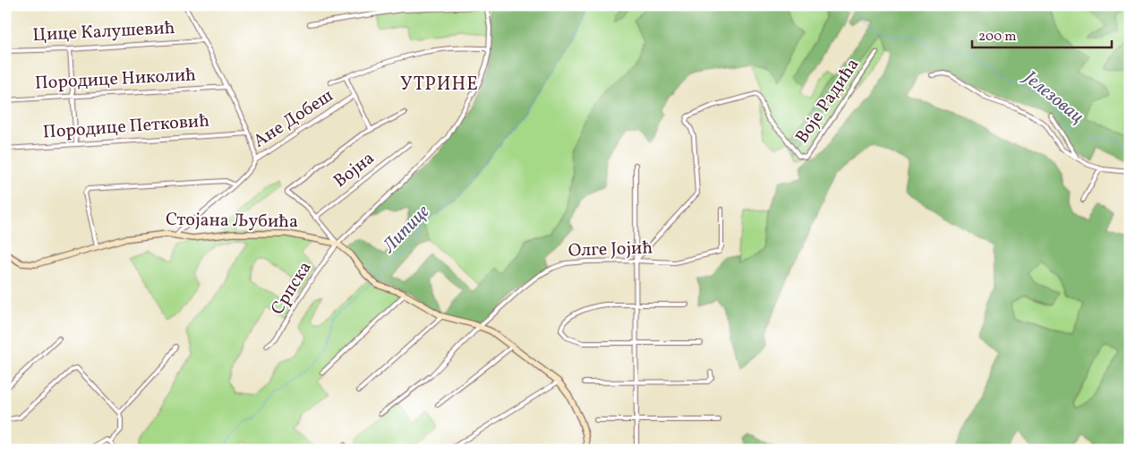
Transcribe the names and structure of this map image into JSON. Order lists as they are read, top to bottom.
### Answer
{
  "streets": {
    "street": [
      "Цице Калушевић",
      "Породице Николић",
      "Воје Радића",
      "Ане Добеш",
      "Породице Петковић",
      "Војна",
      "Стојана Љубића",
      "Олге Јојић",
      "Српска"
    ]
  },
  "crossings": [
    ["Воје Радића", "Олге Јојић"],
    ["Ане Добеш", "Стојана Љубића"],
    ["Ане Добеш", "Српска"],
    ["Стојана Љубића", "Српска"]
  ],
  "districts": ["УТРИНЕ"],
  "water": ["Јелезовац", "Липице"],
  "scale_bar": "200 m"
}
